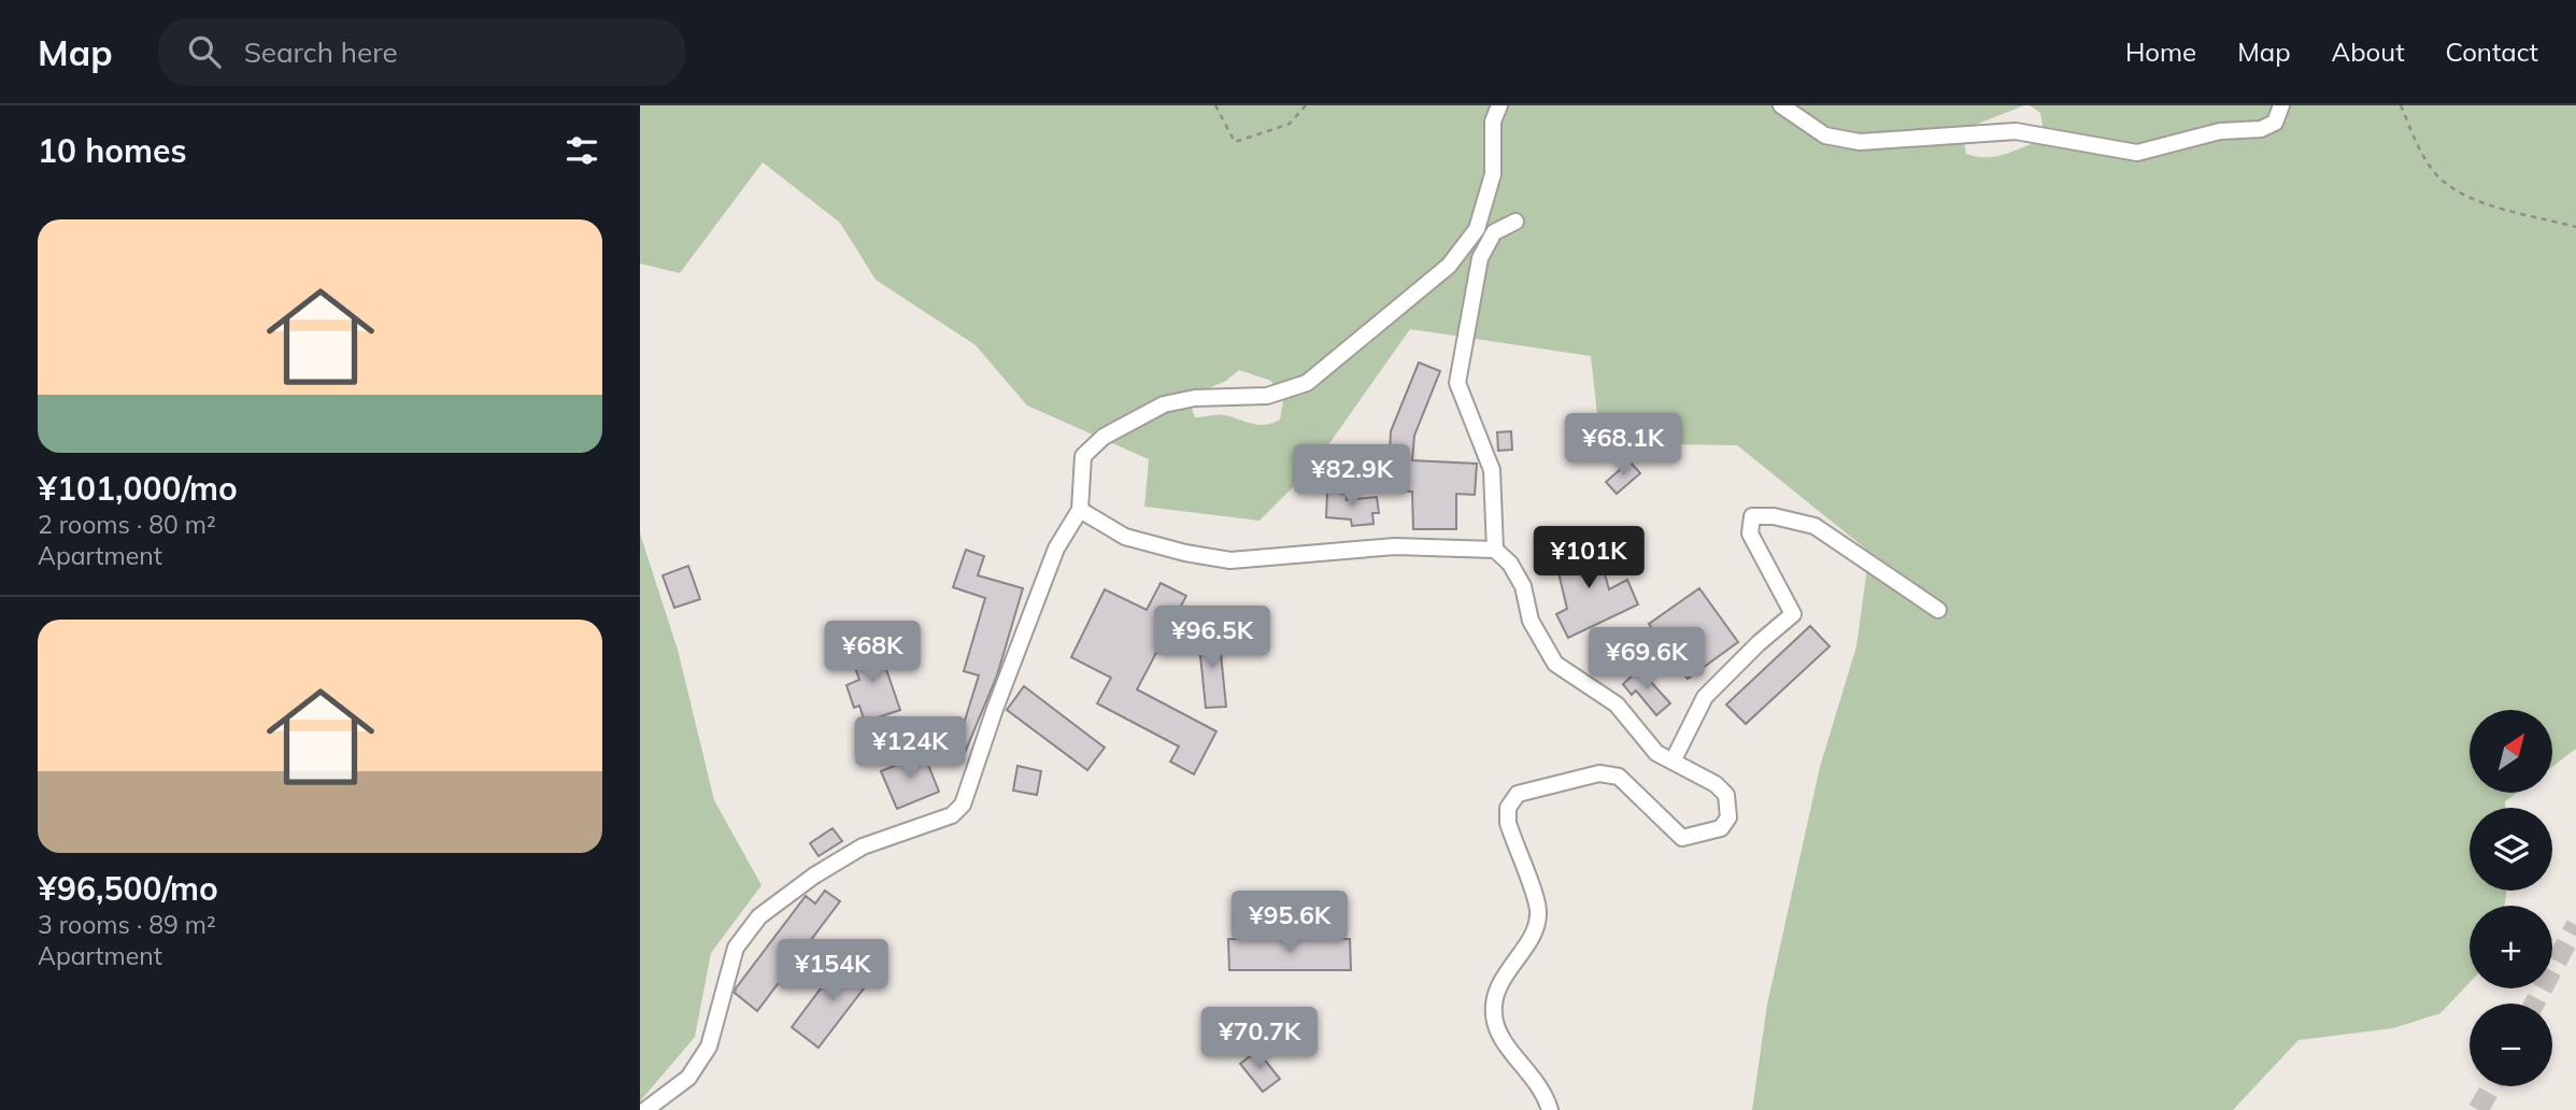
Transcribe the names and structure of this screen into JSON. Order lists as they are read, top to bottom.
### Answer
{
  "north": "top right",
  "page": {
    "header": "Map",
    "search": "Search here",
    "nav": [
      "Home",
      "Map",
      "About",
      "Contact"
    ],
    "heading": "10 homes",
    "list": [
      {
        "name": "¥101,000/mo",
        "note": "2 rooms · 80 m² · Apartment"
      },
      {
        "name": "¥96,500/mo",
        "note": "3 rooms · 89 m² · Apartment"
      }
    ],
    "price": [
      "¥68.1K",
      "¥82.9K",
      "¥101K",
      "¥96.5K",
      "¥68K",
      "¥69.6K",
      "¥124K",
      "¥95.6K",
      "¥154K",
      "¥70.7K"
    ],
    "map_buttons": ["+", "−"]
  }
}
